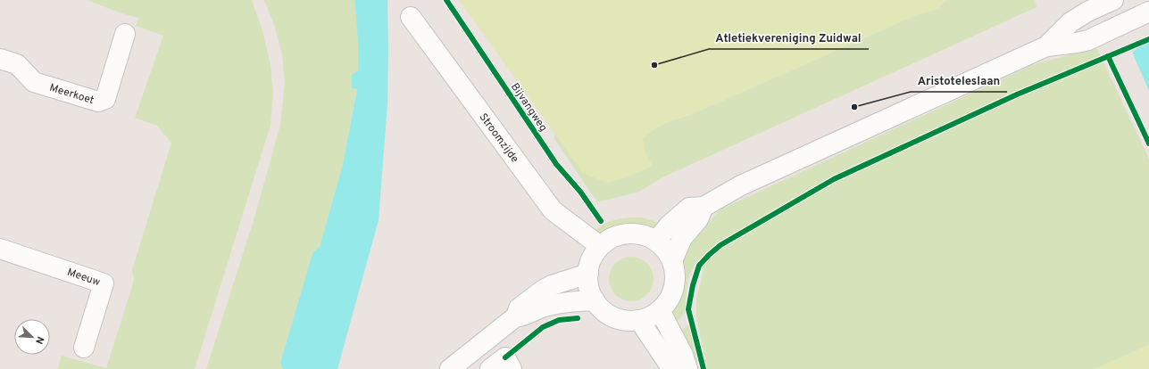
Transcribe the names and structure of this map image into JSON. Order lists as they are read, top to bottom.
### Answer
{
  "streets": {
    "street": ["Meerkoet", "Stroomzijde", "Meeuw"],
    "cycle path": ["Bijvangweg"]
  },
  "places": ["Atletiekvereniging Zuidwal", "Aristoteleslaan"],
  "north": "bottom right"
}
